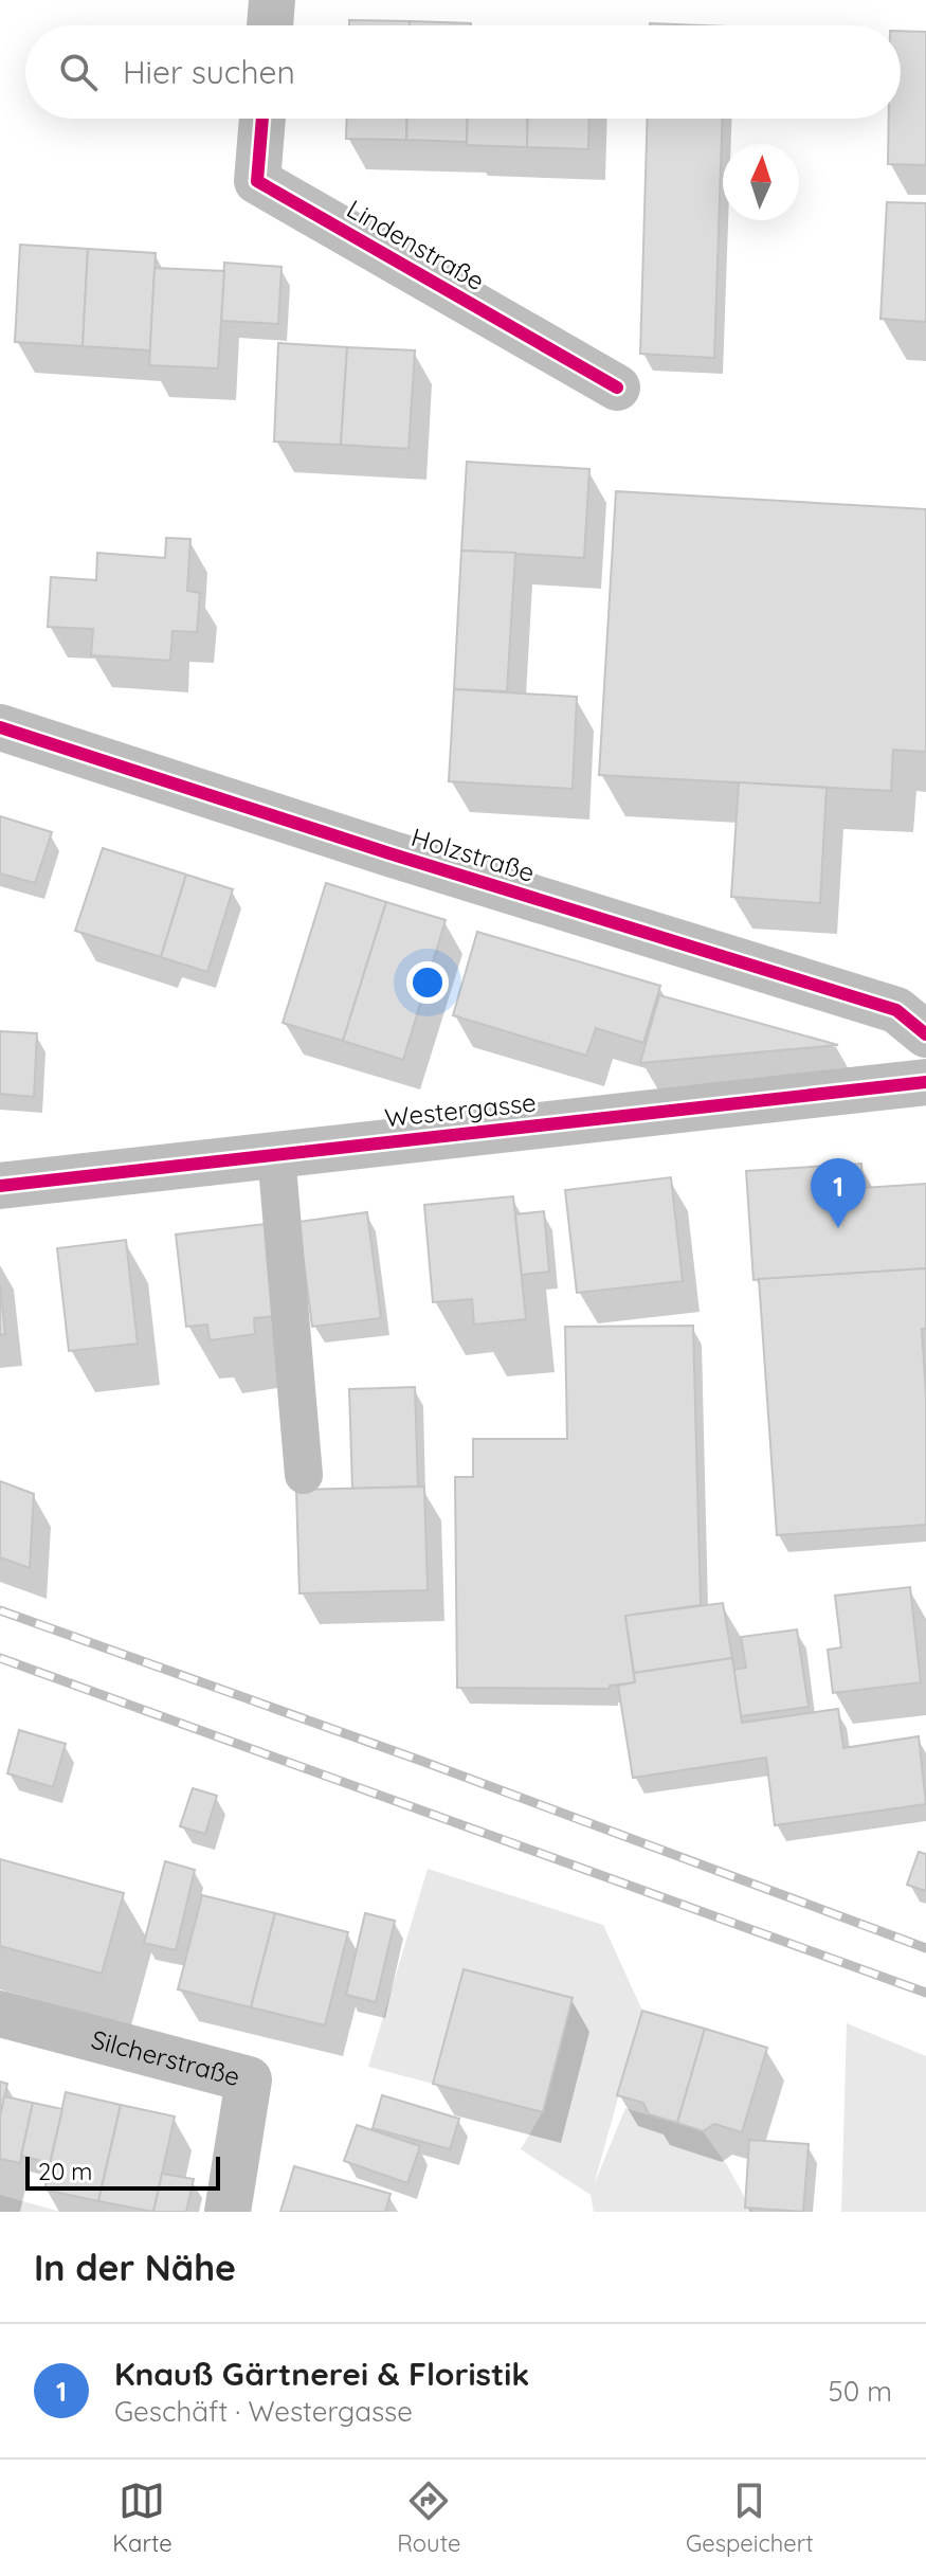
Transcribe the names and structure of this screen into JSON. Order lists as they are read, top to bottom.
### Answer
{
  "streets": {
    "street": [
      "Lindenstraße",
      "Holzstraße",
      "Westergasse",
      "Silcherstraße"
    ]
  },
  "scale_bar": "20 m",
  "north": "top",
  "page": {
    "search": "Hier suchen",
    "pins": "1",
    "scale": "20 m",
    "heading": "In der Nähe",
    "list": [
      {
        "mark": "1",
        "name": "Knauß Gärtnerei & Floristik",
        "note": "Geschäft · Westergasse",
        "value": "50 m"
      }
    ],
    "nav": ["Karte", "Route", "Gespeichert"]
  }
}
